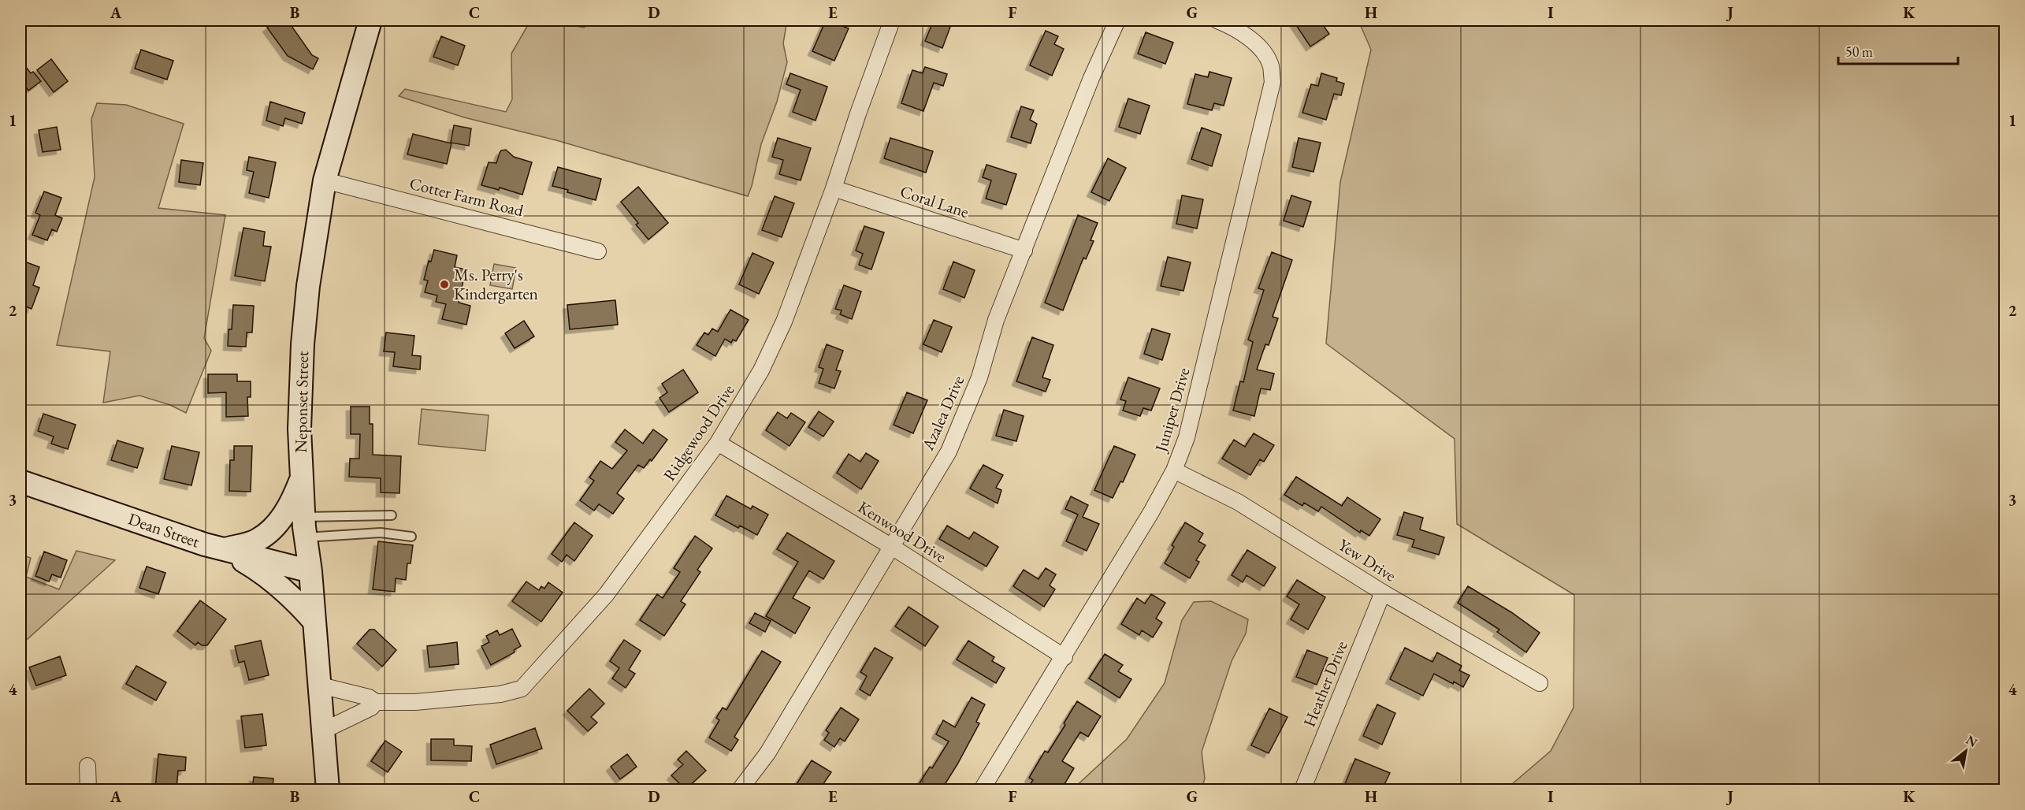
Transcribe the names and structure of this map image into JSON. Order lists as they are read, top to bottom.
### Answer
{
  "streets": {
    "main road": ["Neponset Street", "Dean Street"],
    "street": [
      "Cotter Farm Road",
      "Coral Lane",
      "Juniper Drive",
      "Azalea Drive",
      "Ridgewood Drive",
      "Kenwood Drive",
      "Yew Drive",
      "Heather Drive"
    ]
  },
  "crossings": [
    ["Cotter Farm Road", "Neponset Street"],
    ["Coral Lane", "Azalea Drive"],
    ["Coral Lane", "Ridgewood Drive"],
    ["Neponset Street", "Ridgewood Drive"],
    ["Neponset Street", "Dean Street"],
    ["Juniper Drive", "Kenwood Drive"],
    ["Juniper Drive", "Yew Drive"],
    ["Azalea Drive", "Kenwood Drive"],
    ["Ridgewood Drive", "Kenwood Drive"],
    ["Yew Drive", "Heather Drive"]
  ],
  "places": ["Ms. Perry's Kindergarten"],
  "scale_bar": "50 m",
  "north": "top right",
  "grid": {
    "columns": [
      "A",
      "B",
      "C",
      "D",
      "E",
      "F",
      "G",
      "H",
      "I",
      "J",
      "K"
    ],
    "rows": [
      "1",
      "2",
      "3",
      "4"
    ]
  }
}
